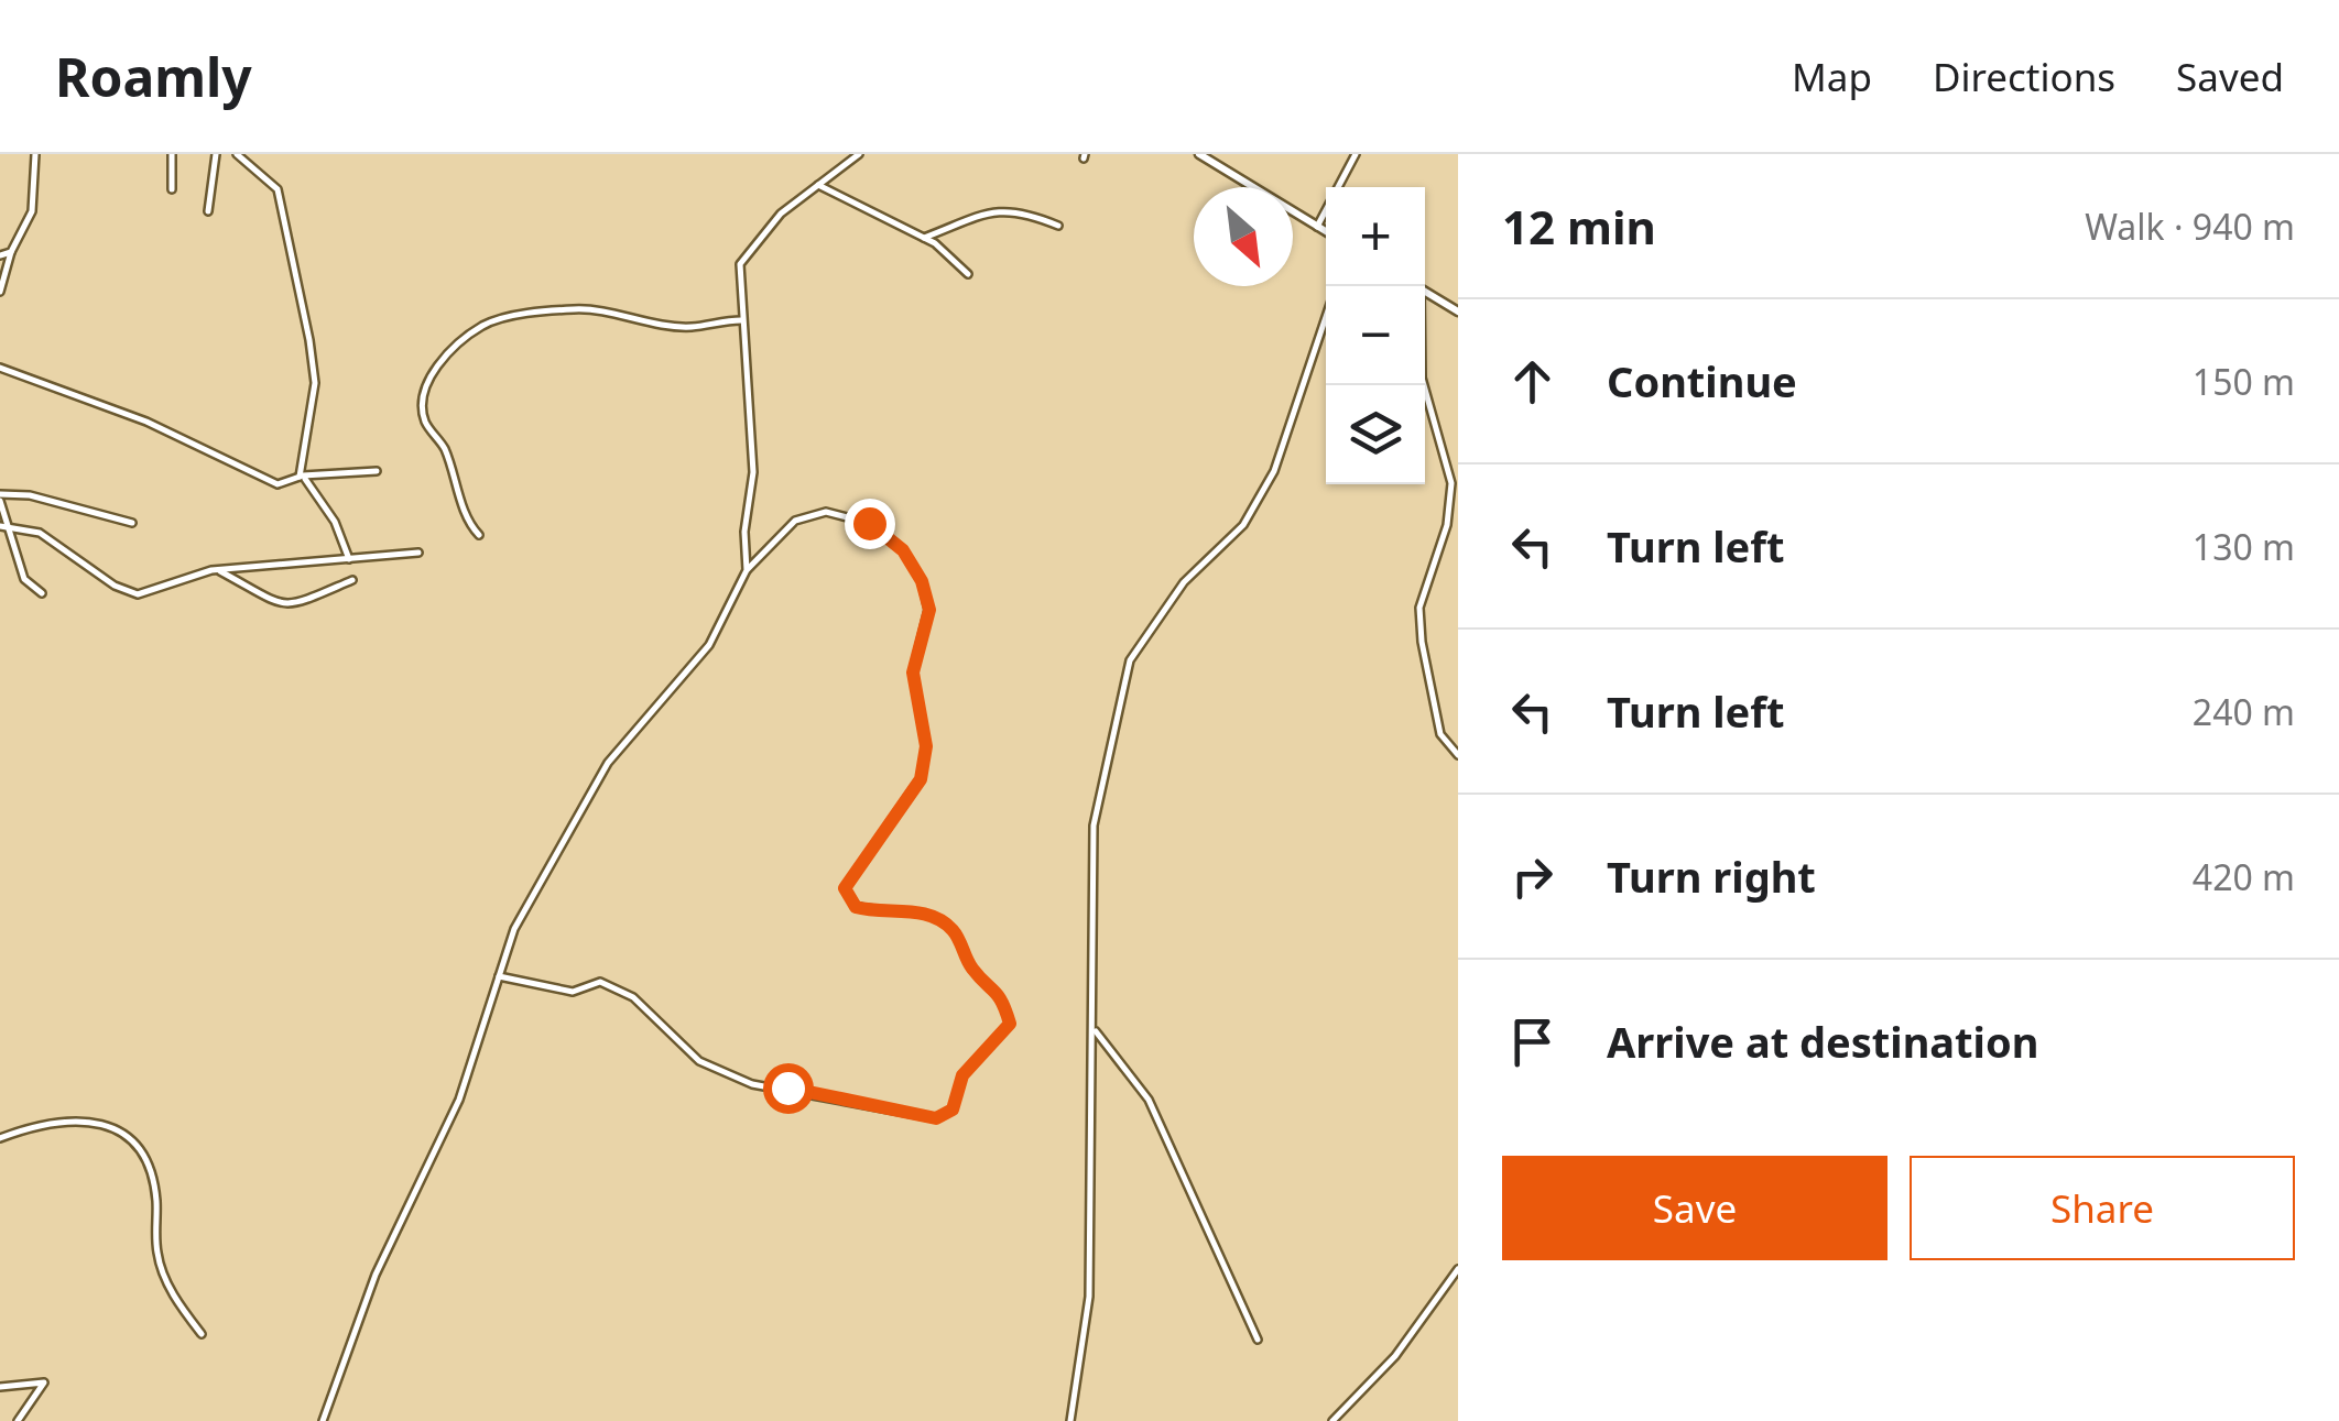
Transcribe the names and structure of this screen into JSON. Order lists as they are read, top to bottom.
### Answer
{
  "north": "bottom right",
  "page": {
    "header": "Roamly",
    "nav": ["Map", "Directions", "Saved"],
    "heading": ["12 min", "Walk · 940 m"],
    "map_buttons": ["+", "−"],
    "list": [
      ["Continue", "150 m"],
      ["Turn left", "130 m"],
      ["Turn left", "240 m"],
      ["Turn right", "420 m"],
      "Arrive at destination"
    ],
    "buttons": ["Save", "Share"]
  }
}
